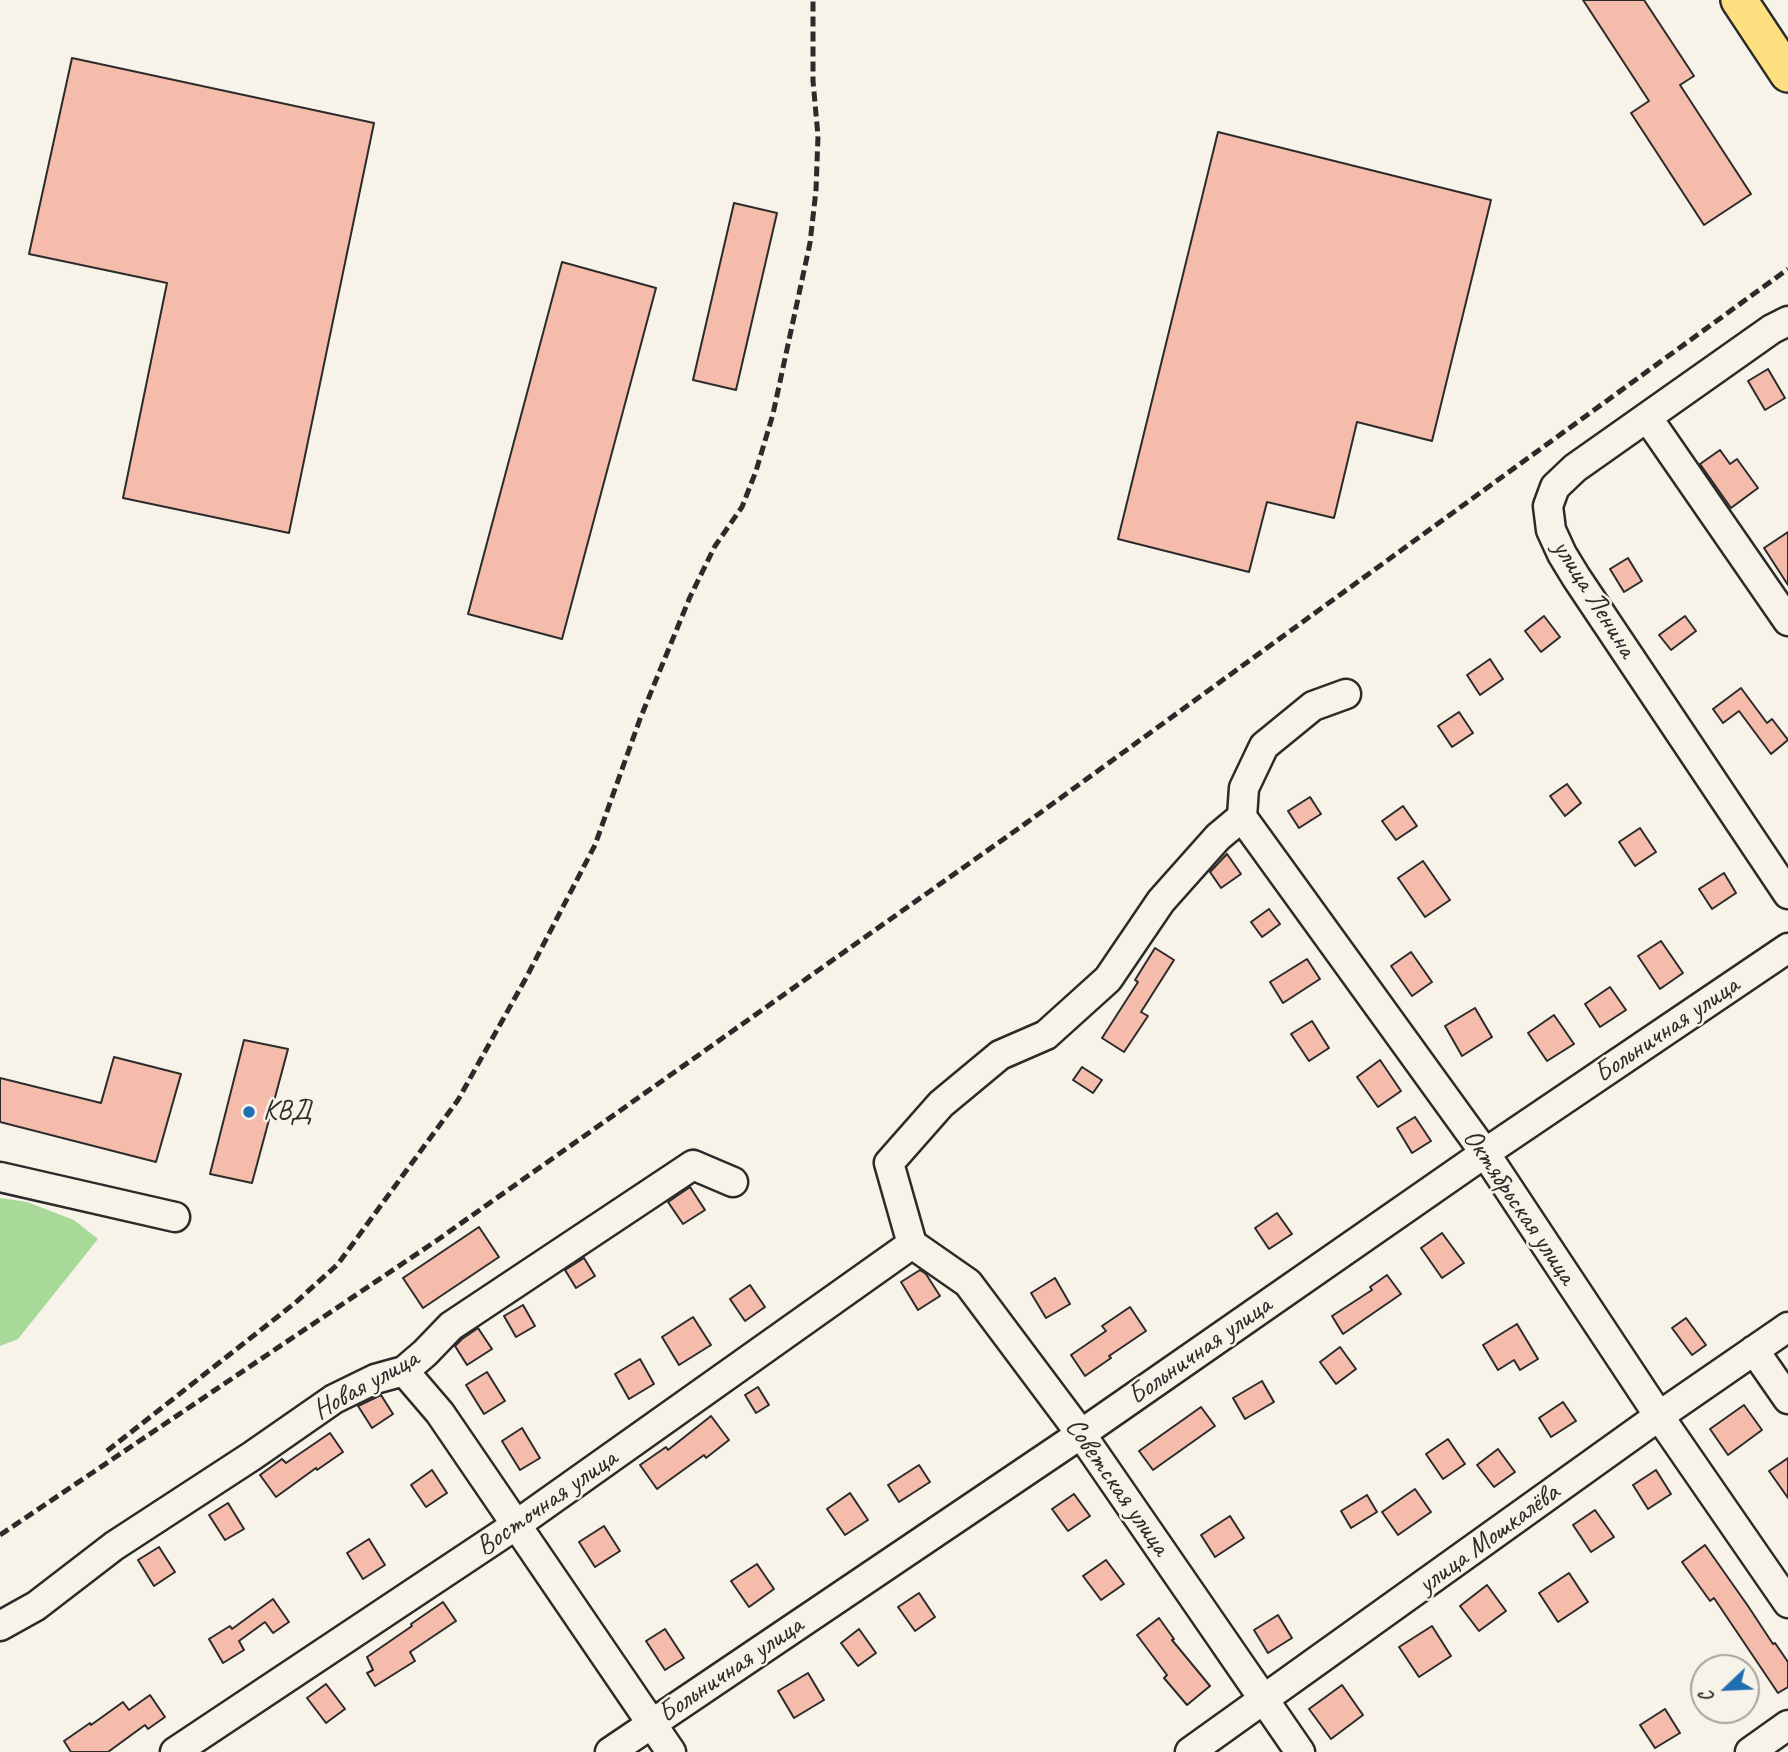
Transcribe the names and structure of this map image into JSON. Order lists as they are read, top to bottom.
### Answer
{
  "streets": {
    "street": [
      "улица Ленина",
      "Больничная улица",
      "Октябрьская улица",
      "Новая улица",
      "Советская улица",
      "Восточная улица",
      "улица Мошкалёва"
    ]
  },
  "crossings": [
    ["Больничная улица", "Октябрьская улица"],
    ["Больничная улица", "Советская улица"],
    ["Октябрьская улица", "улица Мошкалёва"],
    ["Советская улица", "Восточная улица"],
    ["Советская улица", "улица Мошкалёва"]
  ],
  "places": ["КВД"],
  "north": "bottom left"
}
